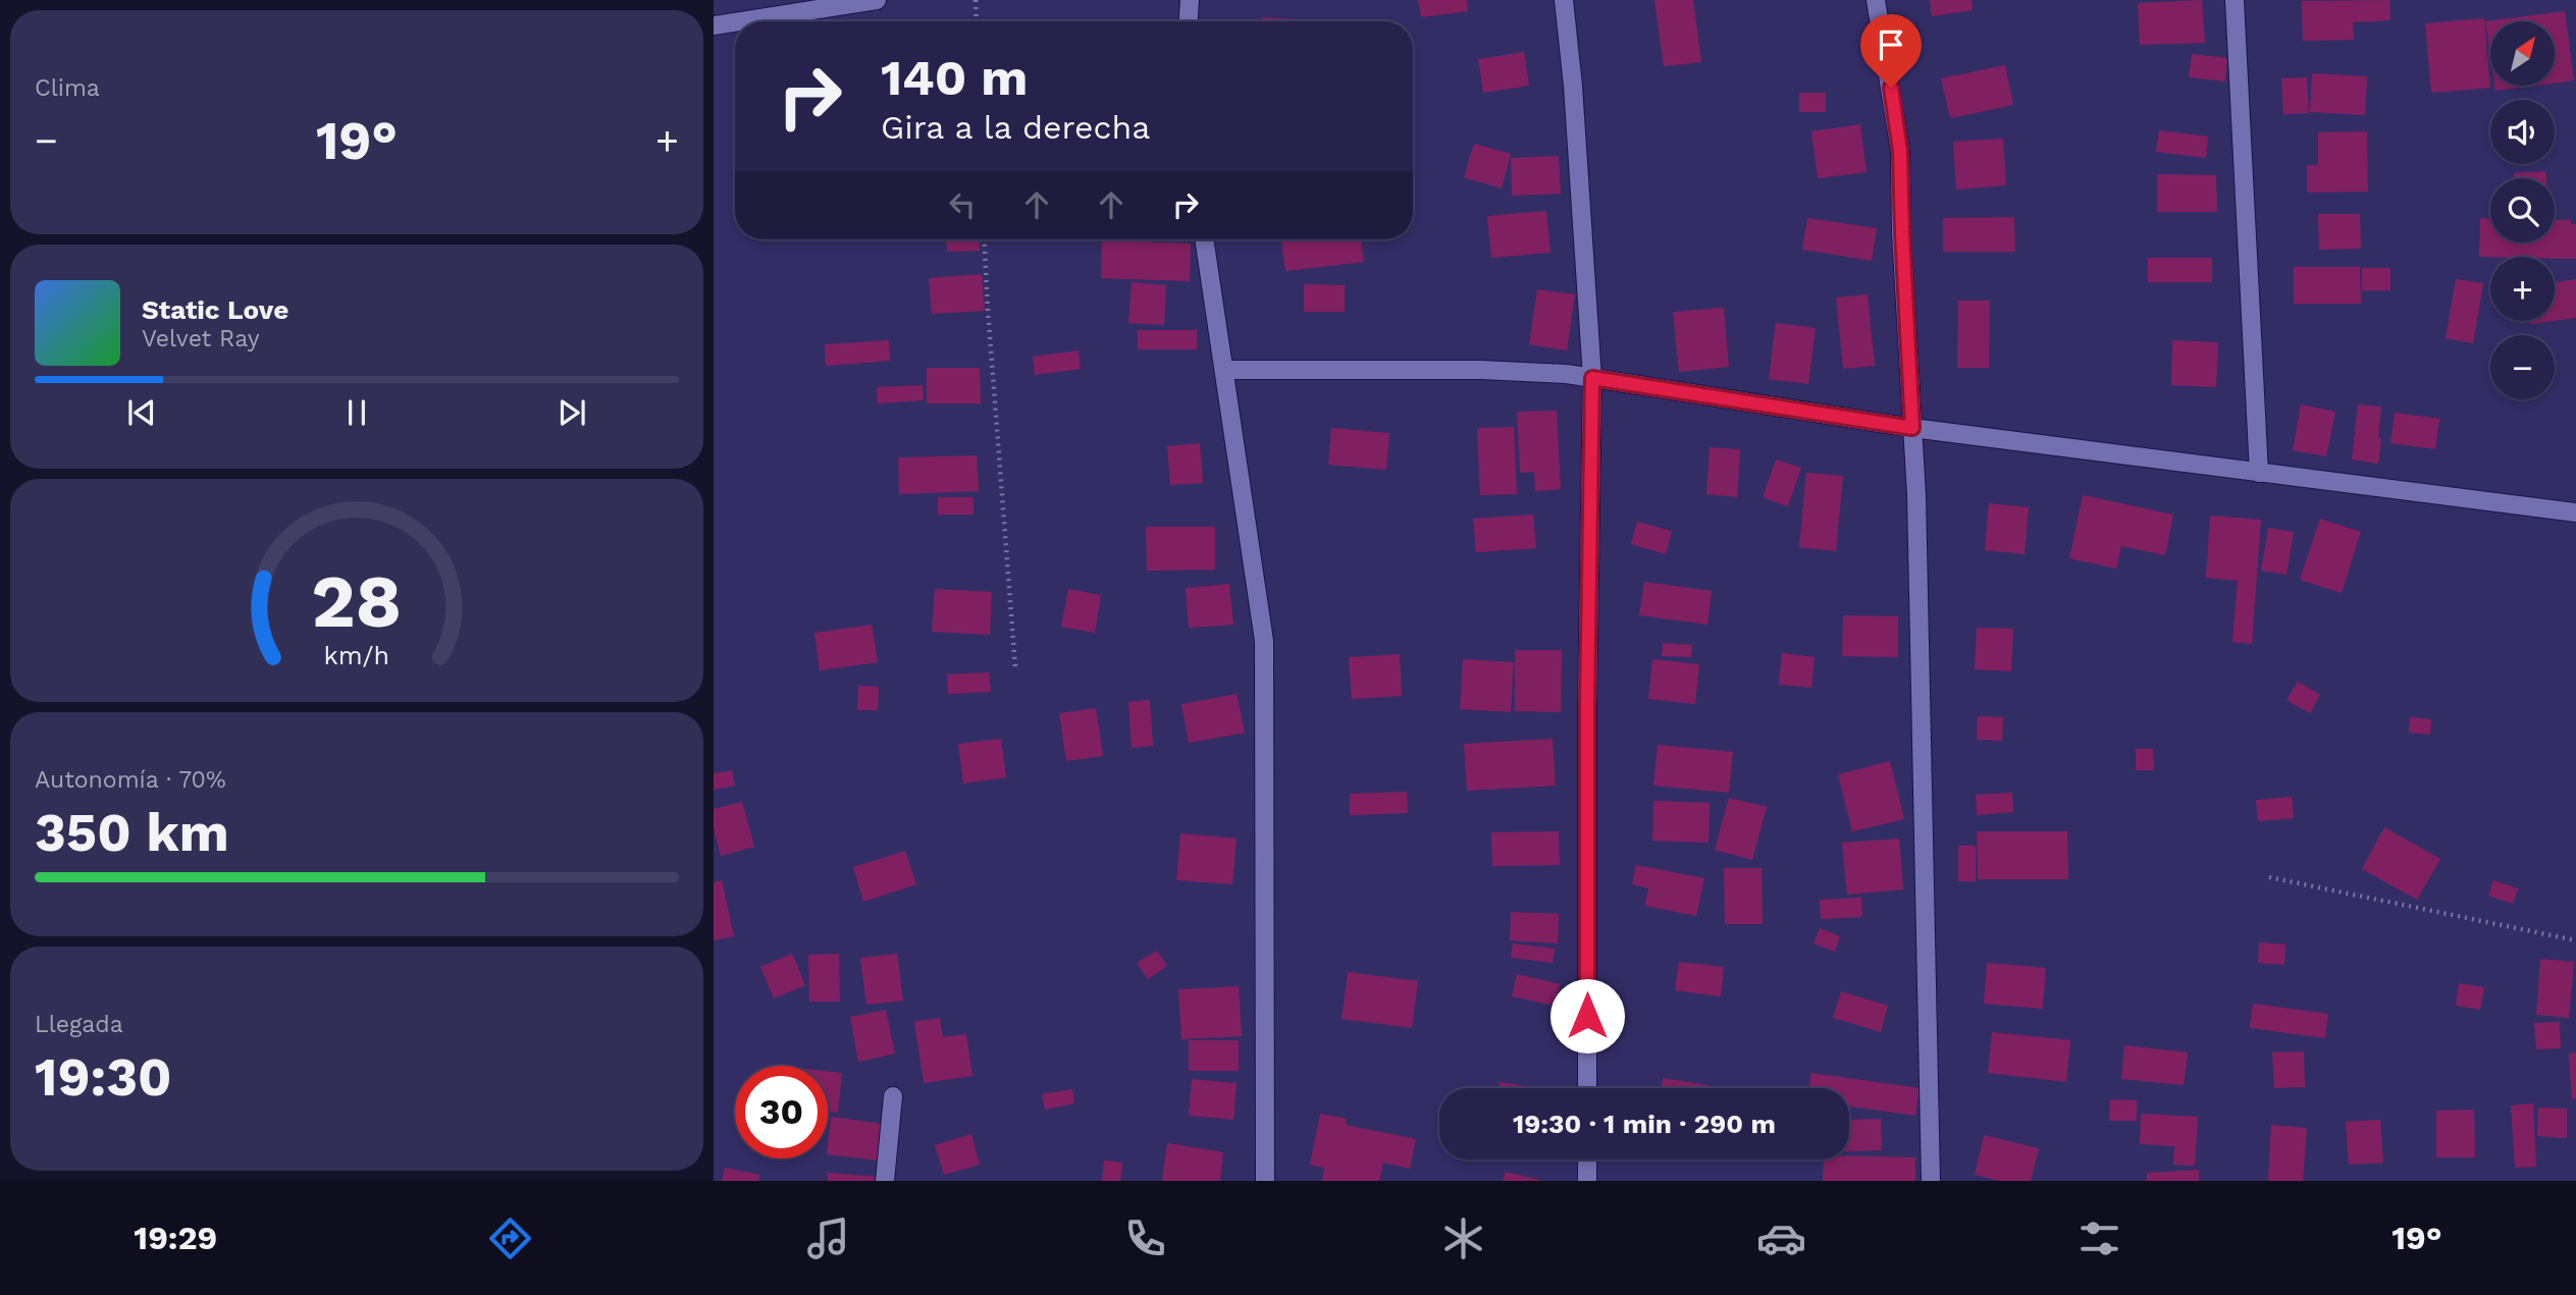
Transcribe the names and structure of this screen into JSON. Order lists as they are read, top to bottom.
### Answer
{
  "north": "top right",
  "page": {
    "tile": [
      "Clima",
      ["Autonomía · 70%", "350 km"],
      ["Llegada", "19:30"]
    ],
    "map_buttons": ["+", "−"],
    "turn": ["140 m", "Gira a la derecha"],
    "heat": ["−", "19°", "+"],
    "song": ["Static Love", "Velvet Ray"],
    "limit": "30",
    "trip": "19:30 · 1 min · 290 m",
    "tabs": ["19:29", "19°"],
    "gauge": ["28", "km/h"]
  }
}
